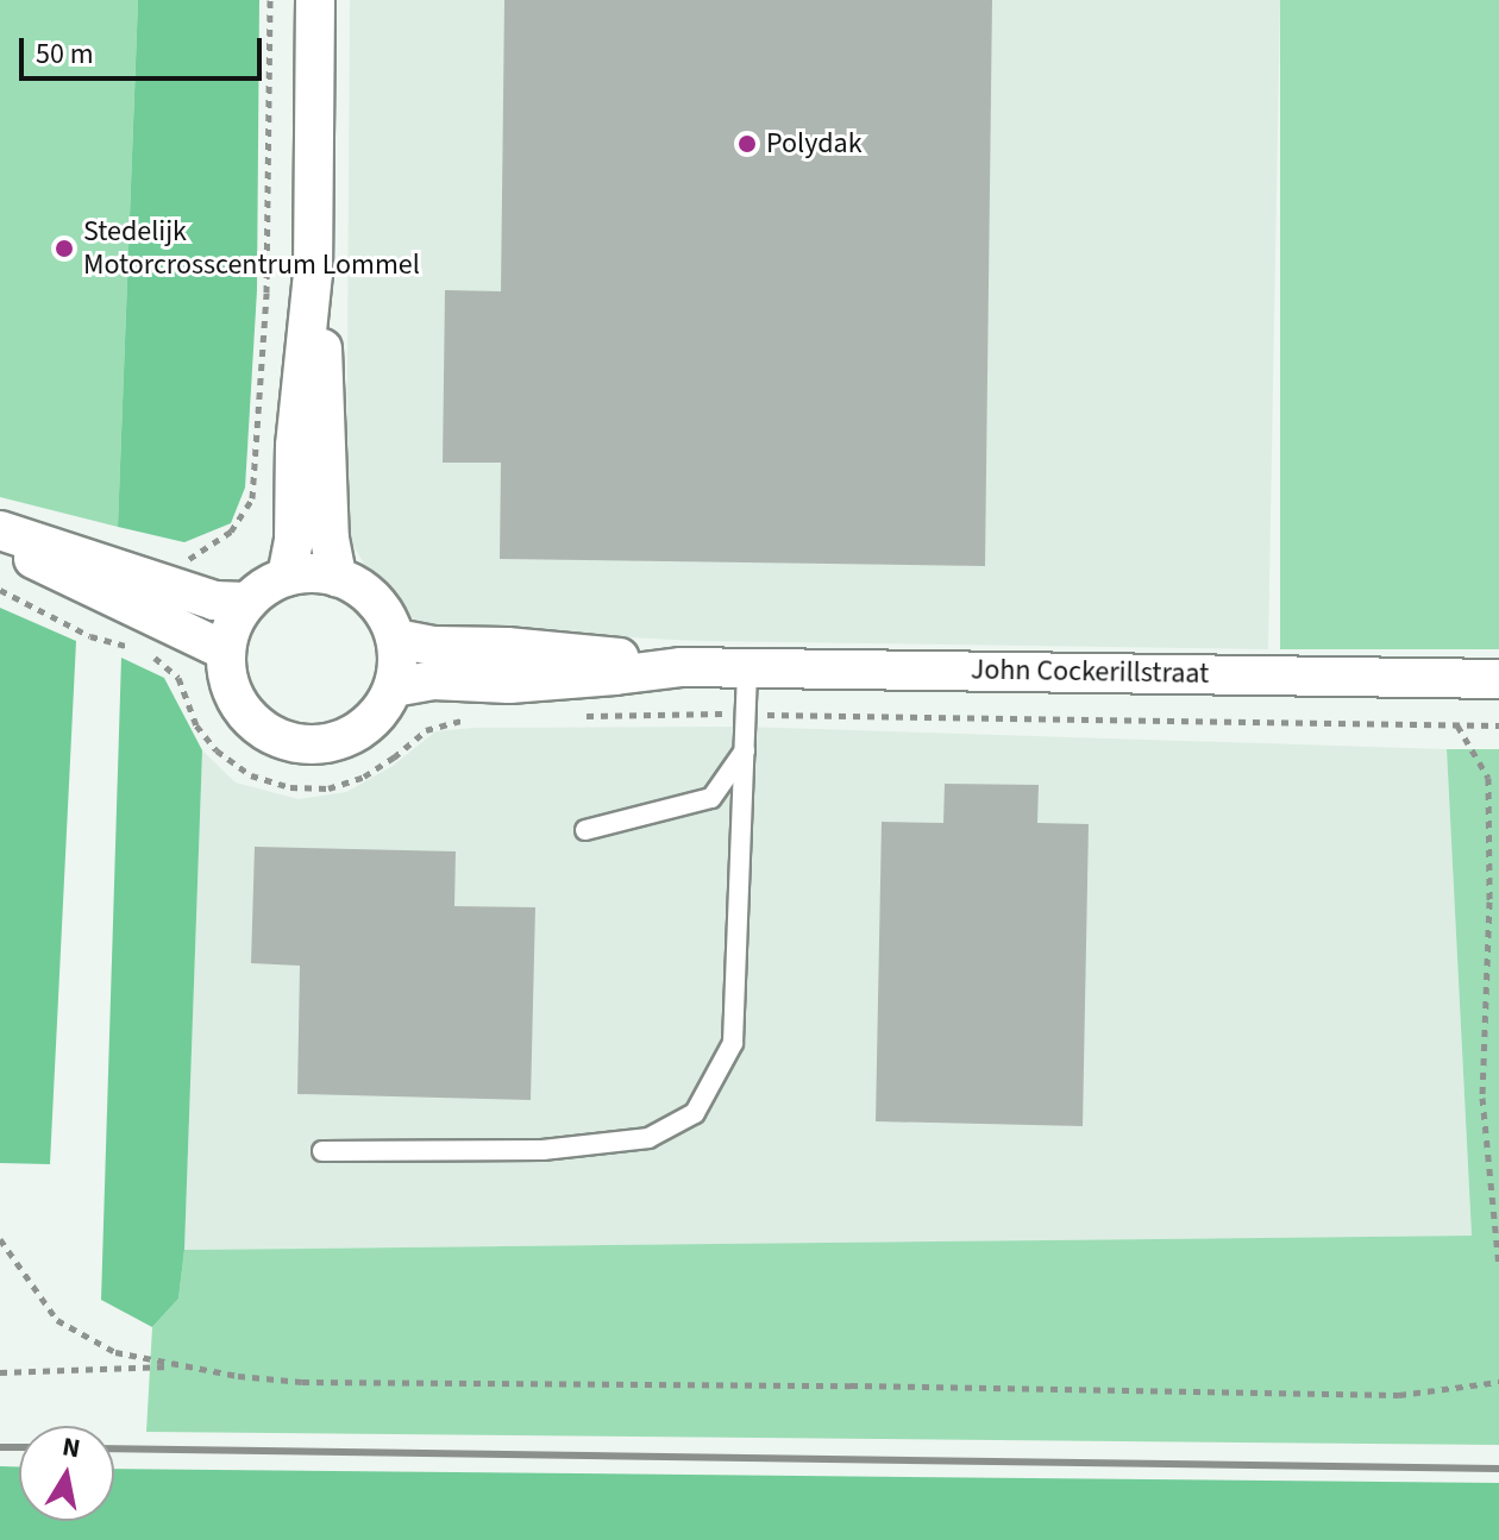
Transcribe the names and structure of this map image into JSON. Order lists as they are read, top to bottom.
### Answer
{
  "streets": {
    "street": ["John Cockerillstraat"]
  },
  "places": ["Polydak", "Stedelijk Motorcrosscentrum Lommel"],
  "scale_bar": "50 m",
  "north": "top"
}
